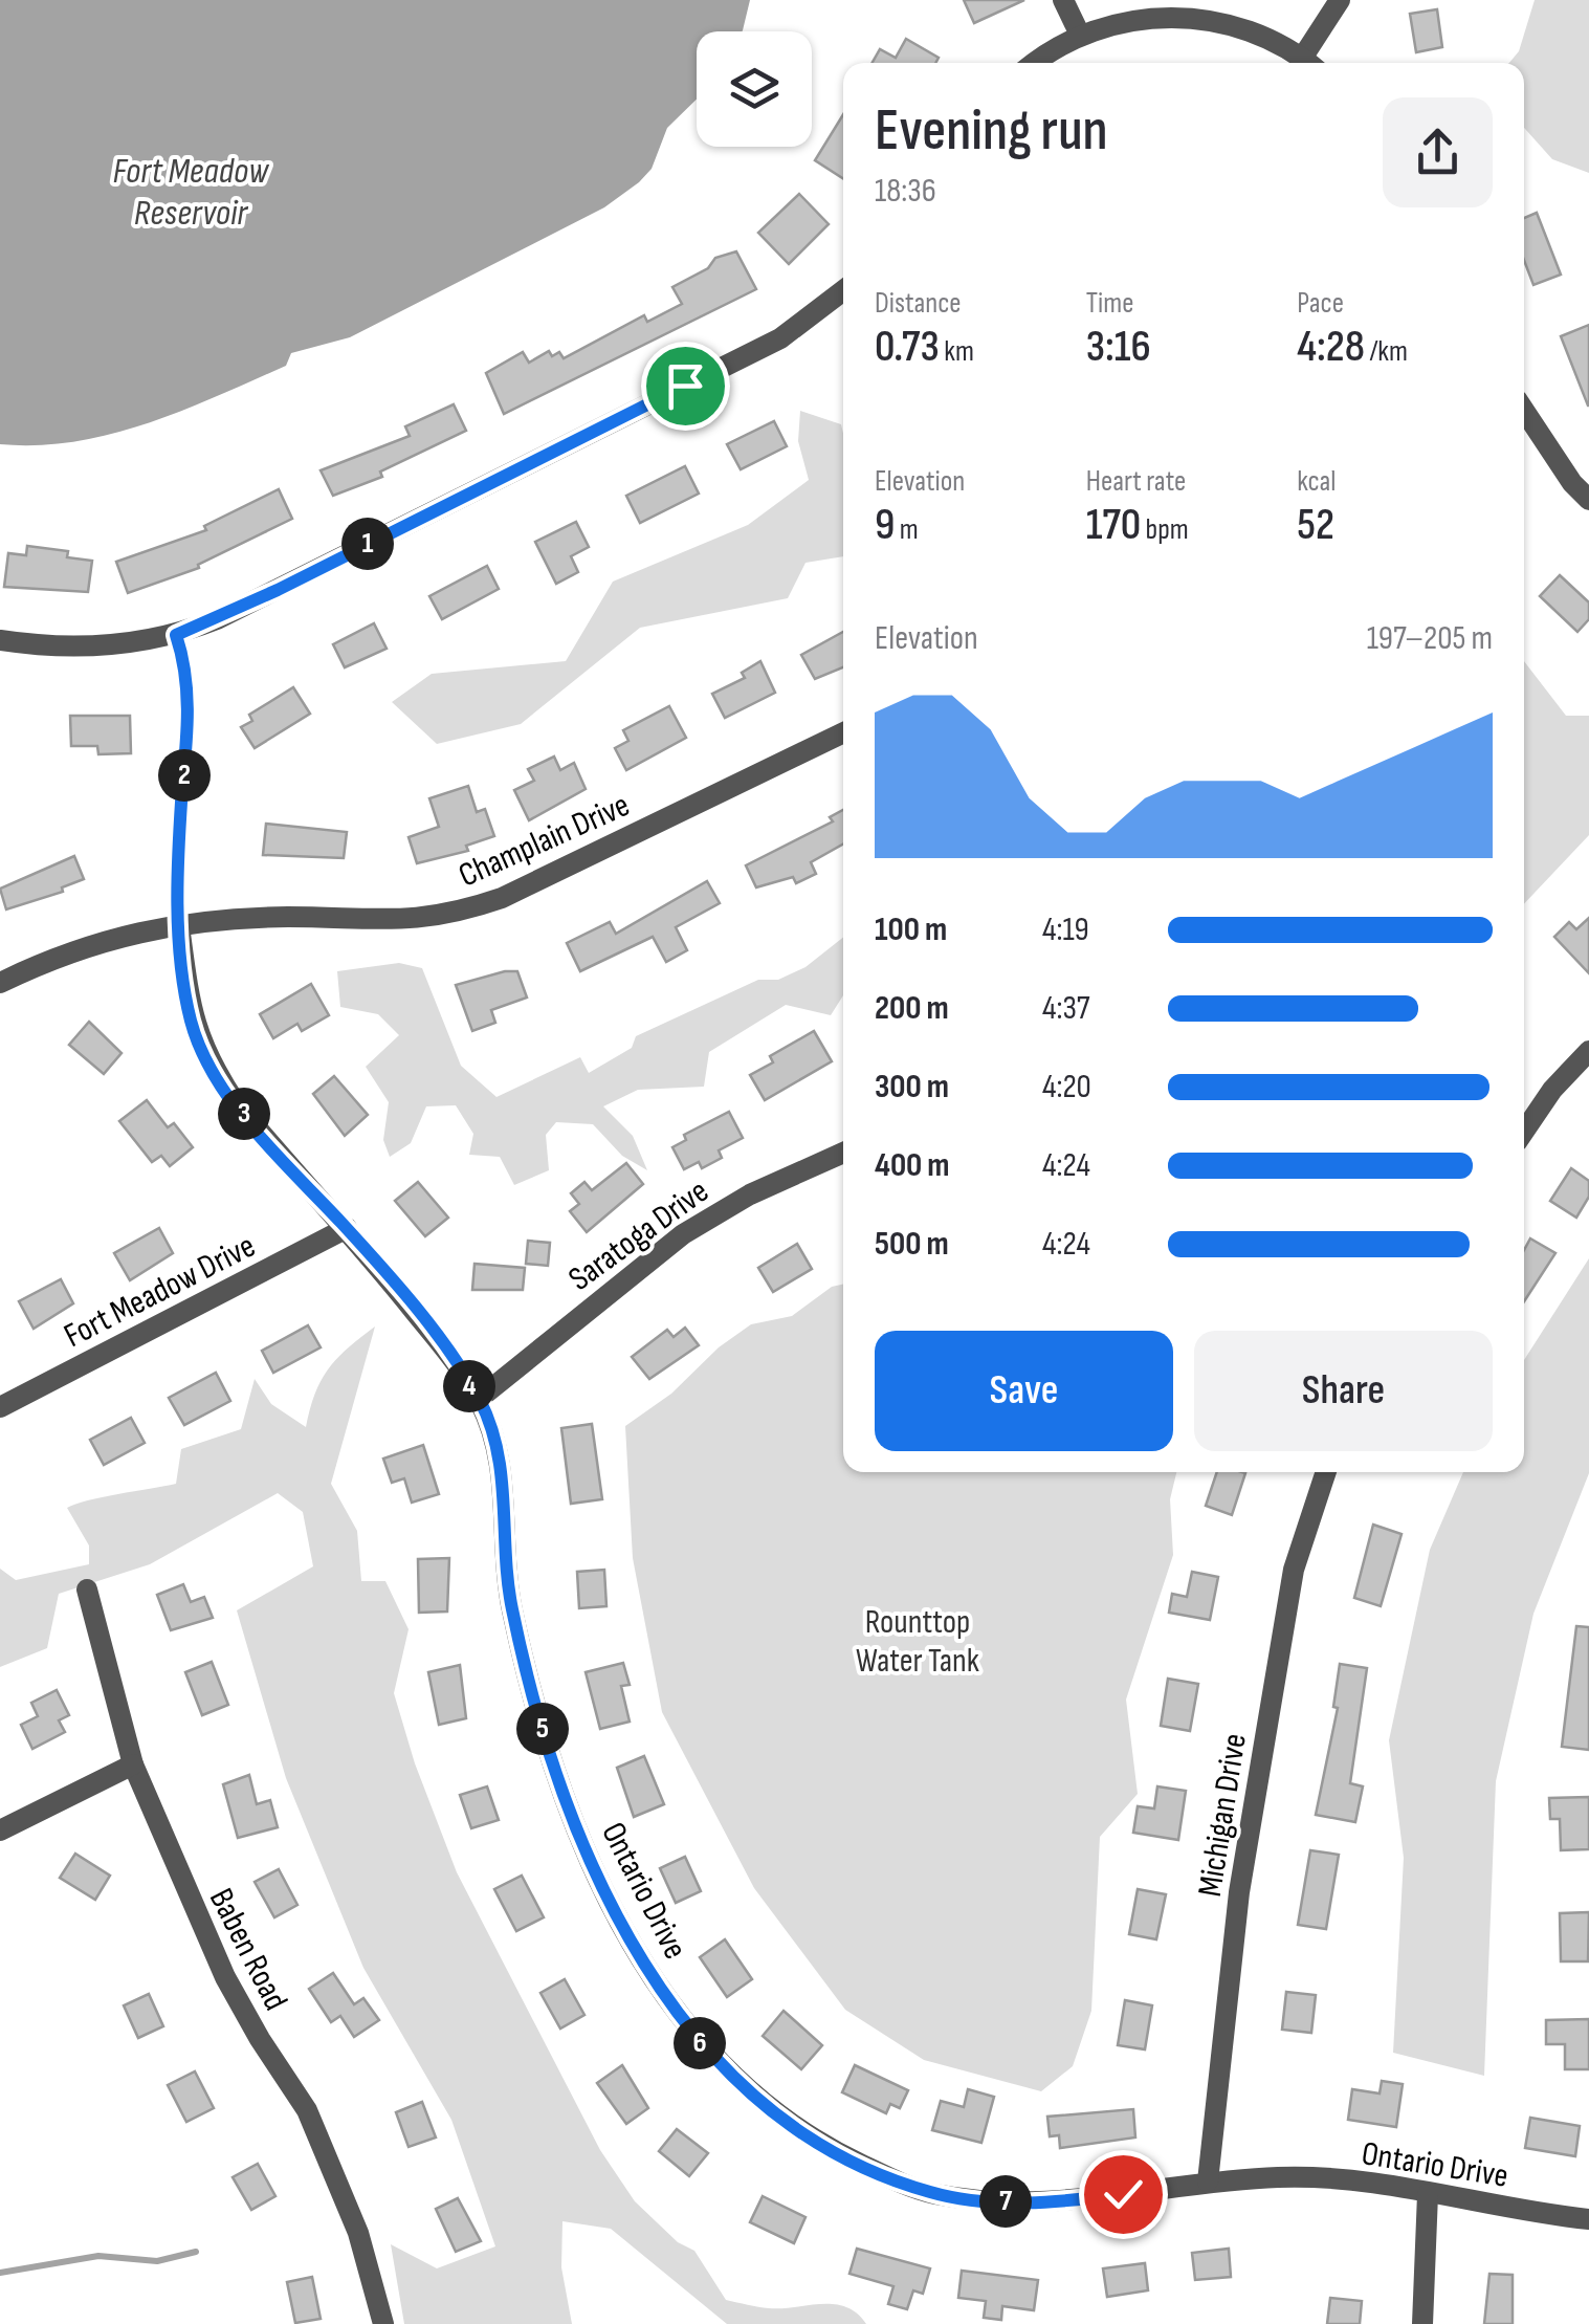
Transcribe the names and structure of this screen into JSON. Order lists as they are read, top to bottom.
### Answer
{
  "streets": {
    "street": [
      "Champlain Drive",
      "Saratoga Drive",
      "Fort Meadow Drive",
      "Michigan Drive",
      "Ontario Drive",
      "Baben Road"
    ]
  },
  "crossings": [
    ["Champlain Drive", "Ontario Drive"],
    ["Saratoga Drive", "Ontario Drive"],
    ["Fort Meadow Drive", "Ontario Drive"],
    ["Michigan Drive", "Ontario Drive"]
  ],
  "water": ["Fort Meadow Reservoir"],
  "parks": ["Rounttop Water Tank"],
  "page": {
    "heading": ["Evening run", "18:36"],
    "stats": [
      ["Distance", "0.73 km"],
      ["Time", "3:16"],
      ["Pace", "4:28 /km"],
      ["Elevation", "9 m"],
      ["Heart rate", "170 bpm"],
      ["kcal", "52"]
    ],
    "pins": [
      "1",
      "2",
      "3",
      "4",
      "5",
      "6",
      "7"
    ],
    "chart": ["Elevation", "197–205 m"],
    "list": [
      {
        "name": "100 m",
        "note": "4:19"
      },
      {
        "name": "200 m",
        "note": "4:37"
      },
      {
        "name": "300 m",
        "note": "4:20"
      },
      {
        "name": "400 m",
        "note": "4:24"
      },
      {
        "name": "500 m",
        "note": "4:24"
      }
    ],
    "buttons": ["Save", "Share"]
  }
}
